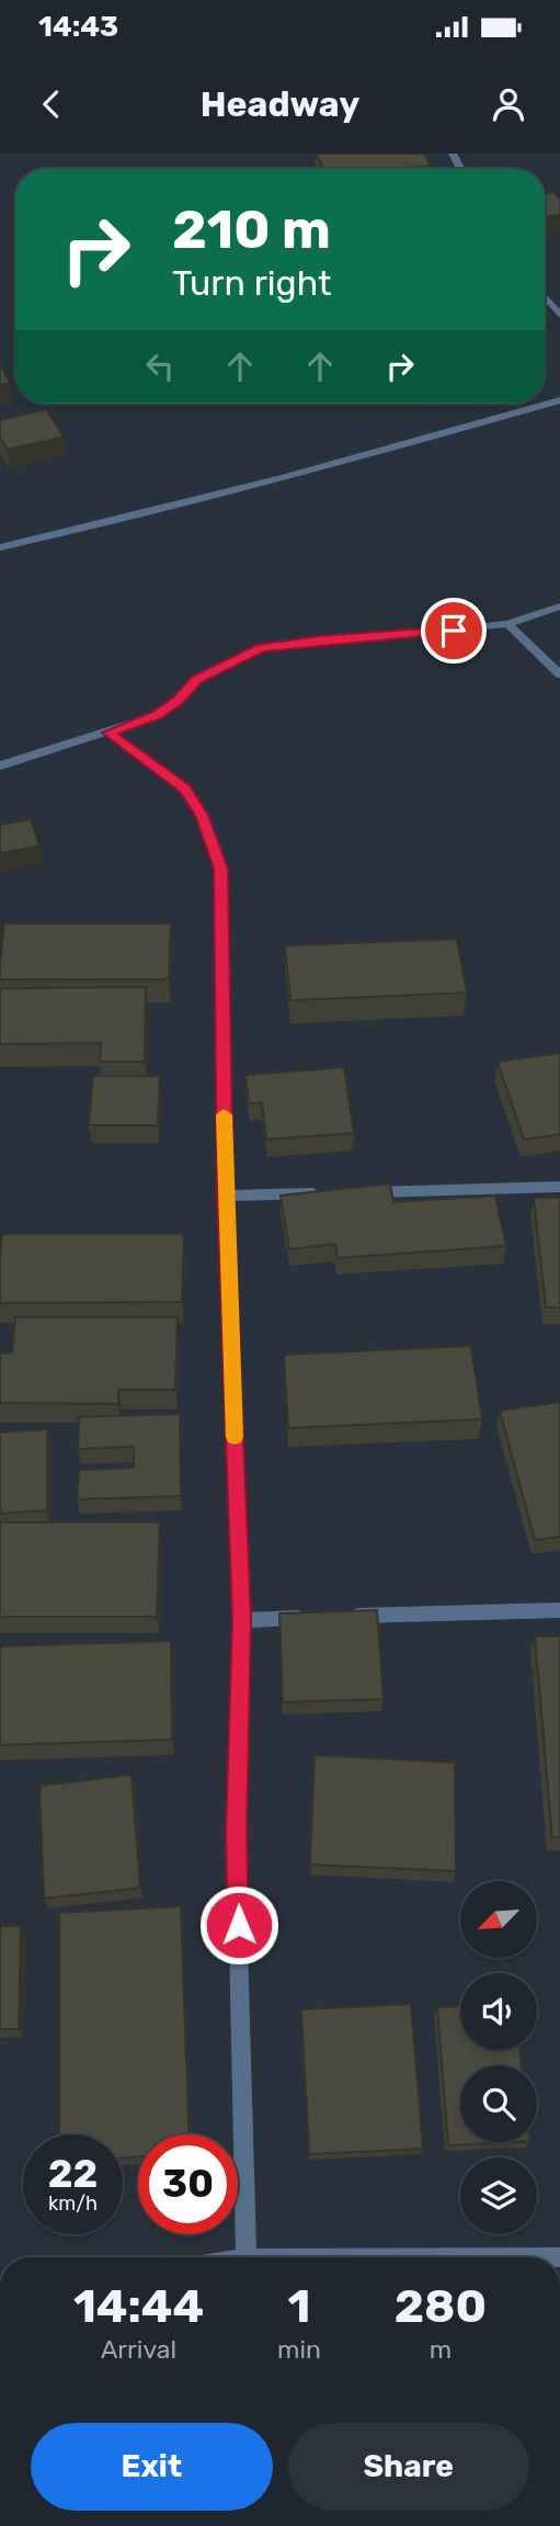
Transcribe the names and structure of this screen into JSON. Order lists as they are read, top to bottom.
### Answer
{
  "north": "bottom left",
  "page": {
    "status": "14:43",
    "header": "Headway",
    "turn": ["210 m", "Turn right"],
    "speed": "22 km/h",
    "limit": "30",
    "eta": [
      "14:44",
      "Arrival",
      "1",
      "min",
      "280",
      "m"
    ],
    "buttons": ["Exit", "Share"]
  }
}
